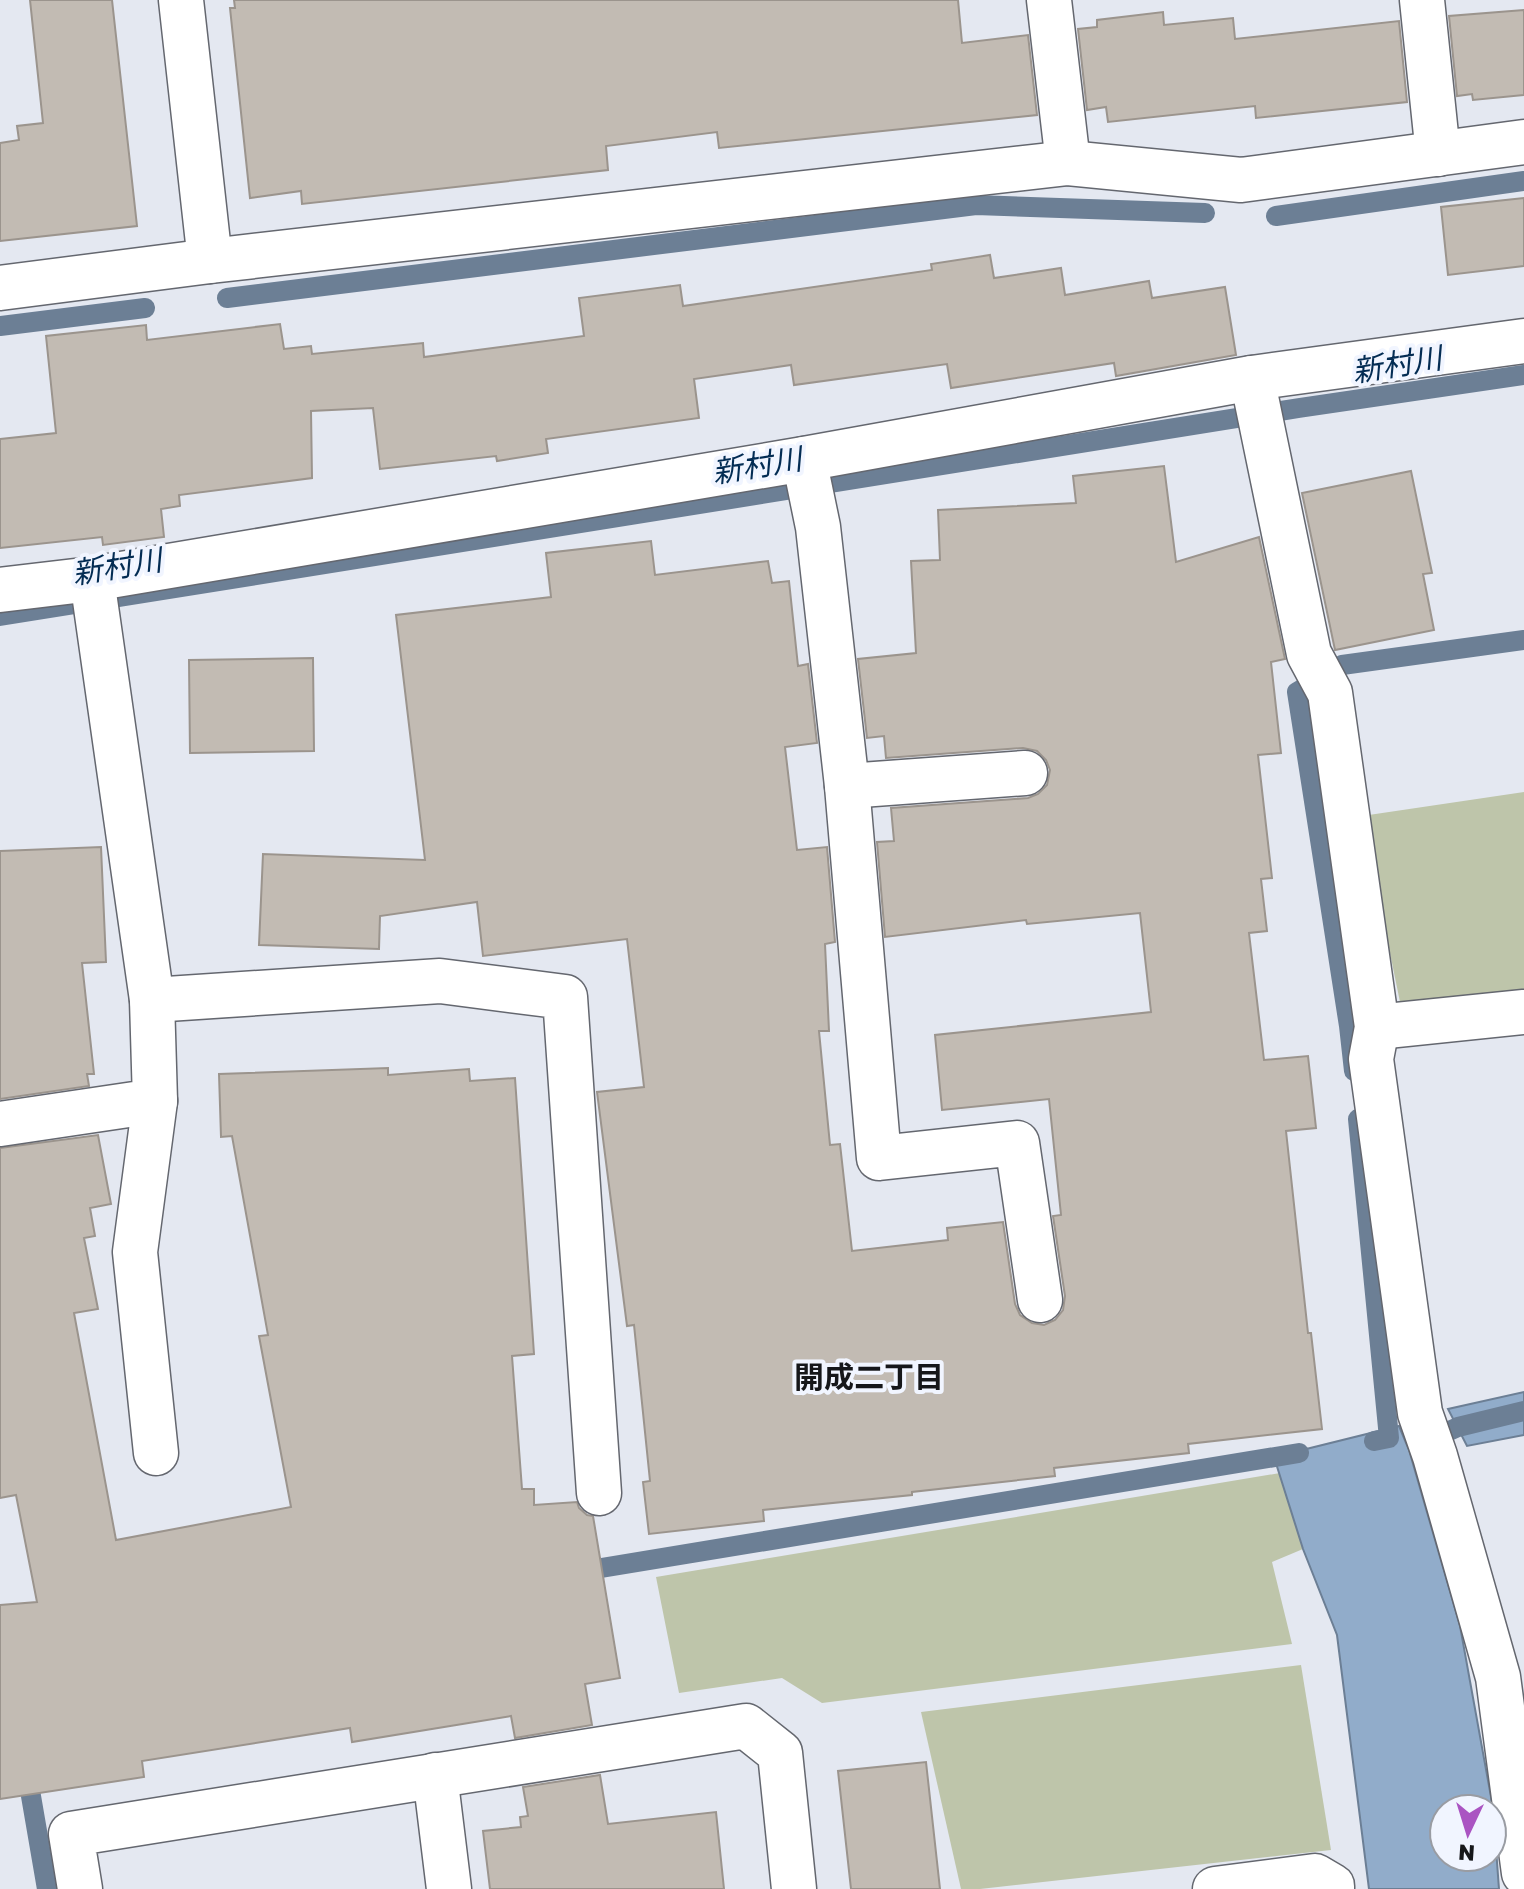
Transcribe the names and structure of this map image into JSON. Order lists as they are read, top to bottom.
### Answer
{
  "districts": ["開成二丁目"],
  "water": ["新村川"],
  "north": "bottom"
}
